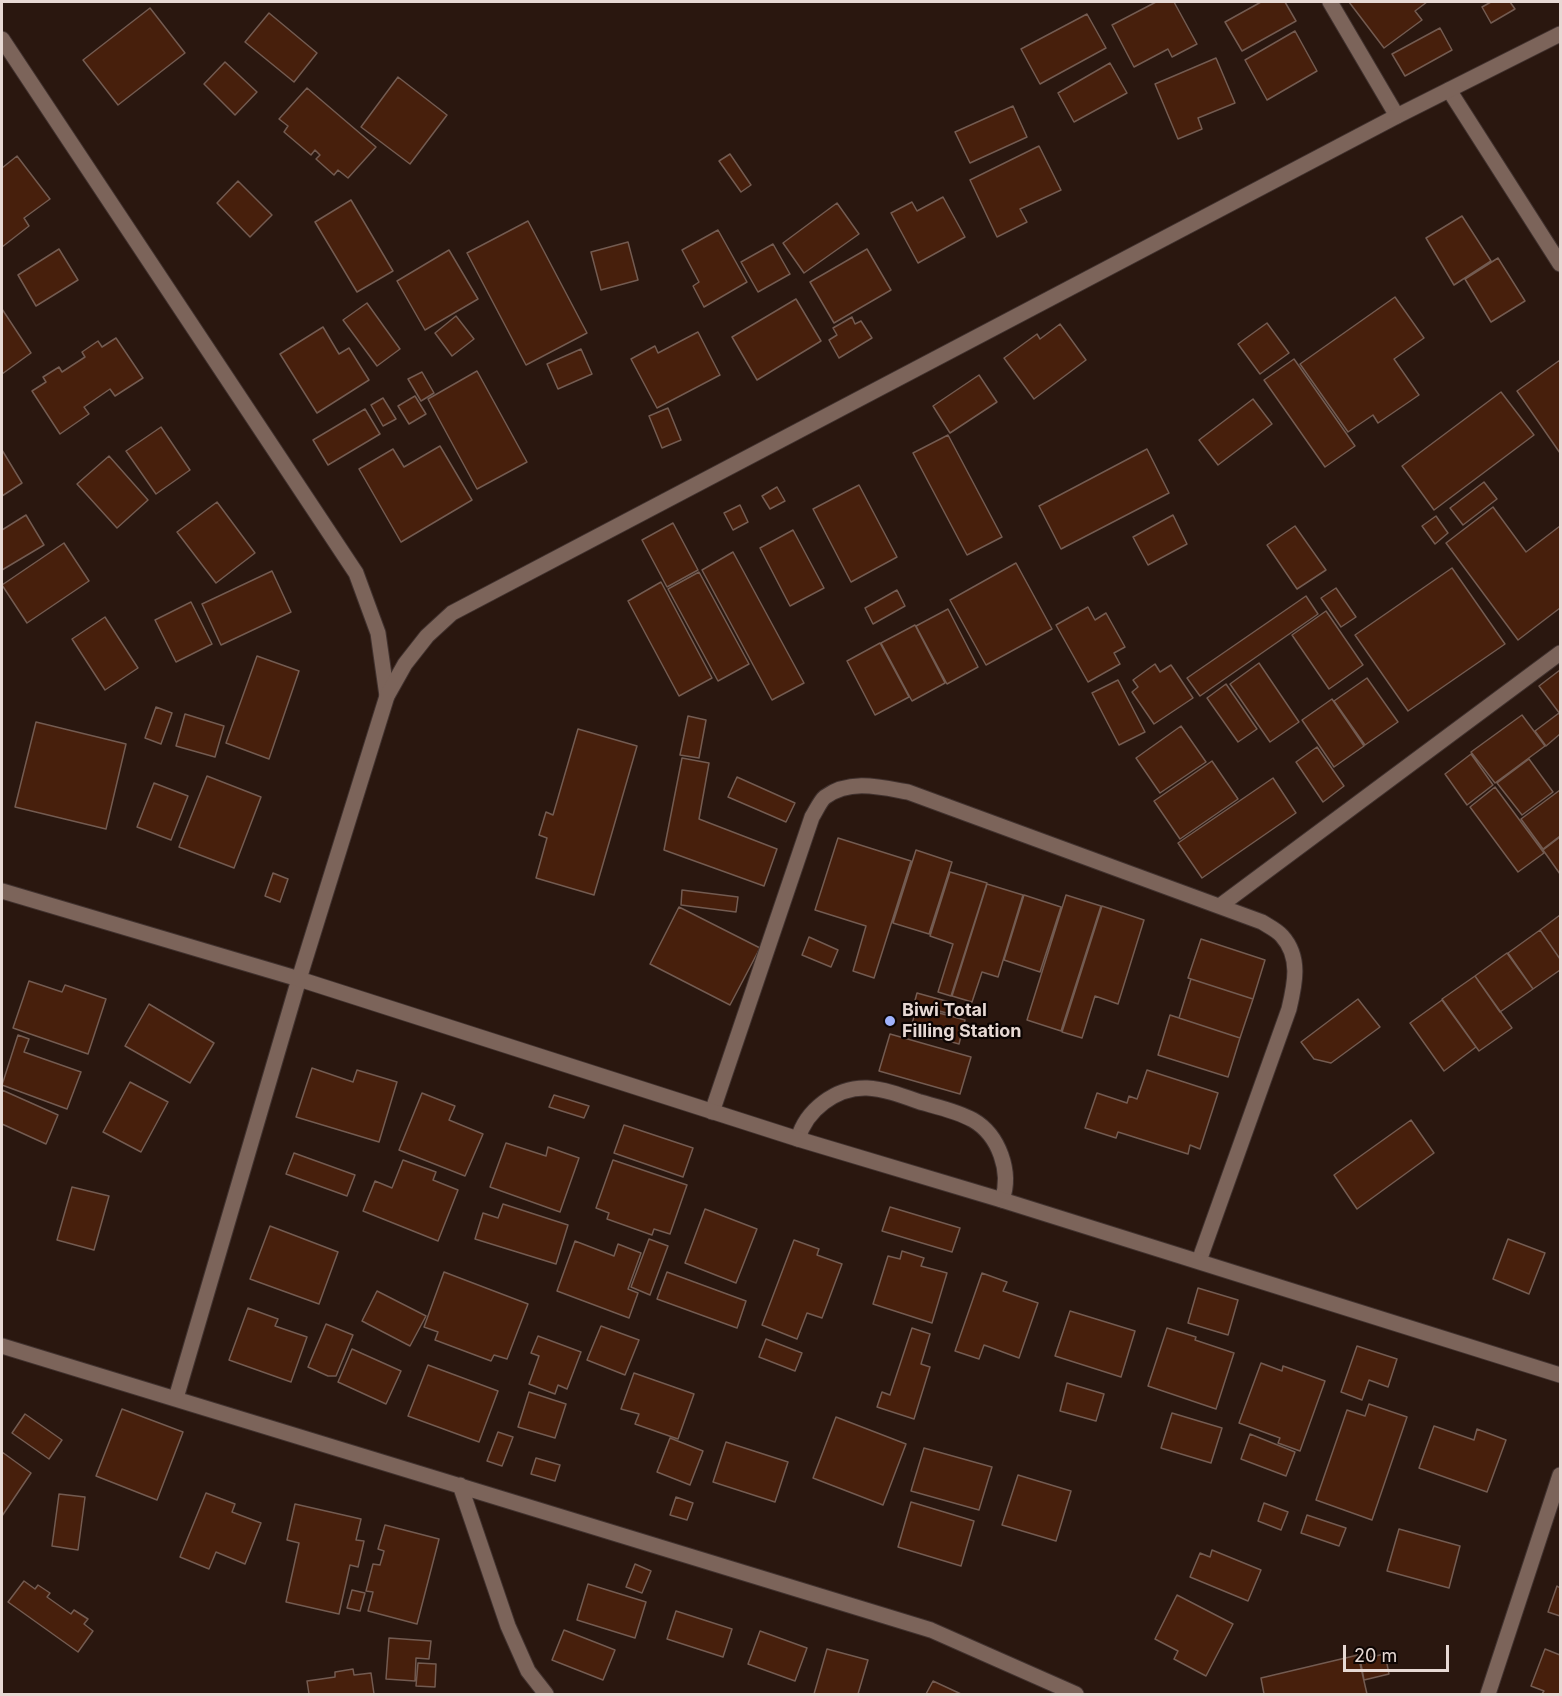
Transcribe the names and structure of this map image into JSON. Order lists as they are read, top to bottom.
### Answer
{
  "places": ["Biwi Total Filling Station"],
  "scale_bar": "20 m"
}
